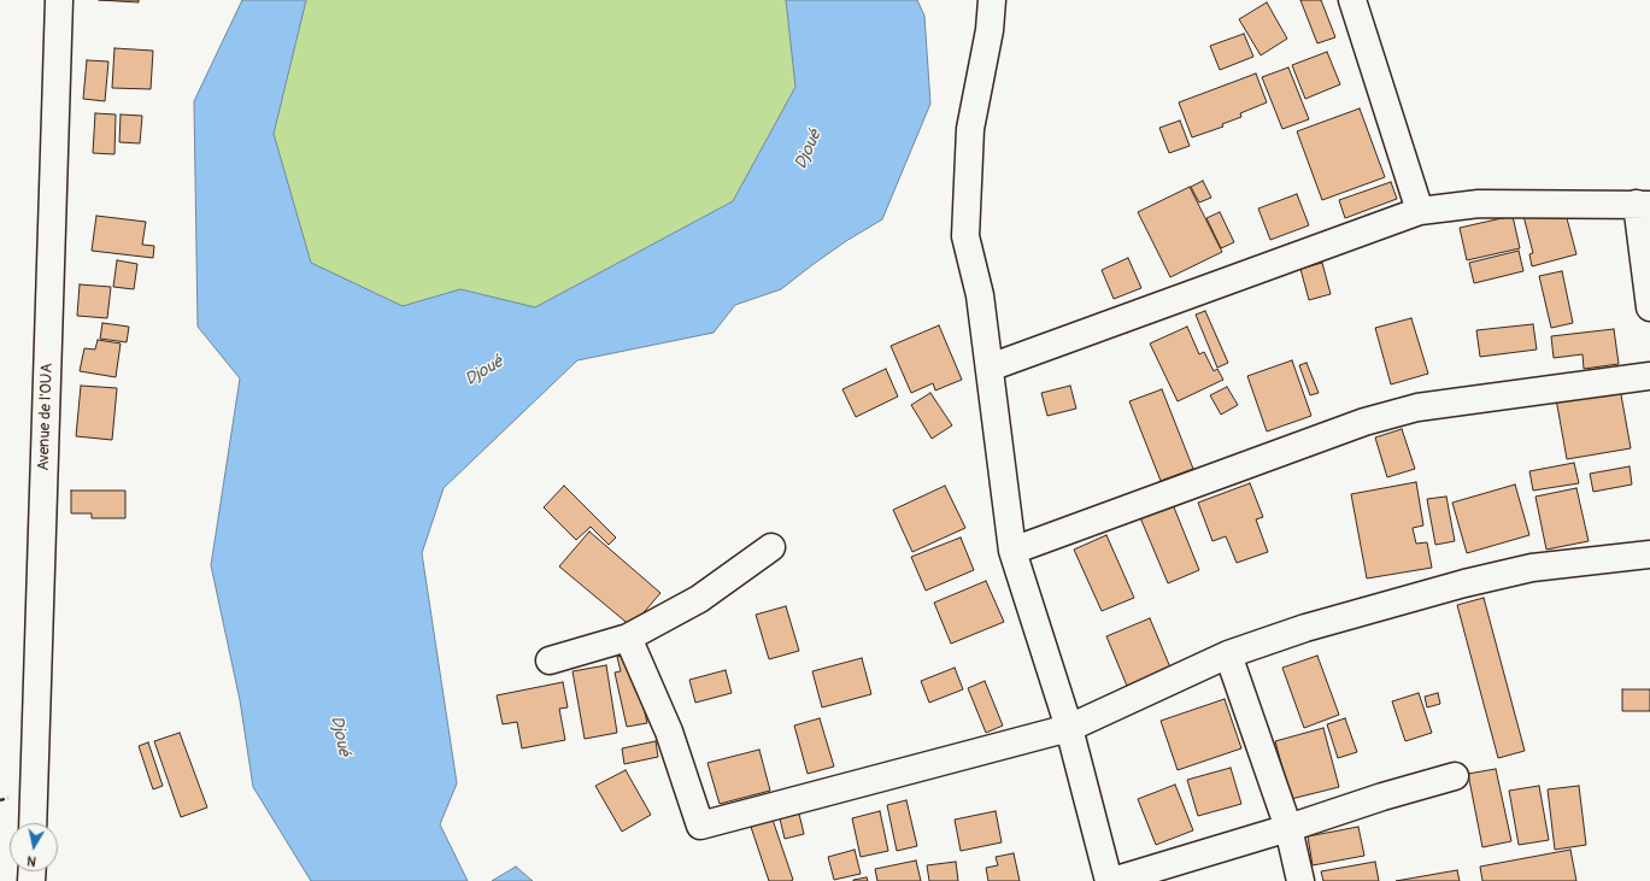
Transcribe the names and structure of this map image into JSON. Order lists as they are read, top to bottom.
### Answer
{
  "streets": {
    "street": ["Avenue de l'OUA"]
  },
  "water": ["Djoué"],
  "north": "bottom"
}
